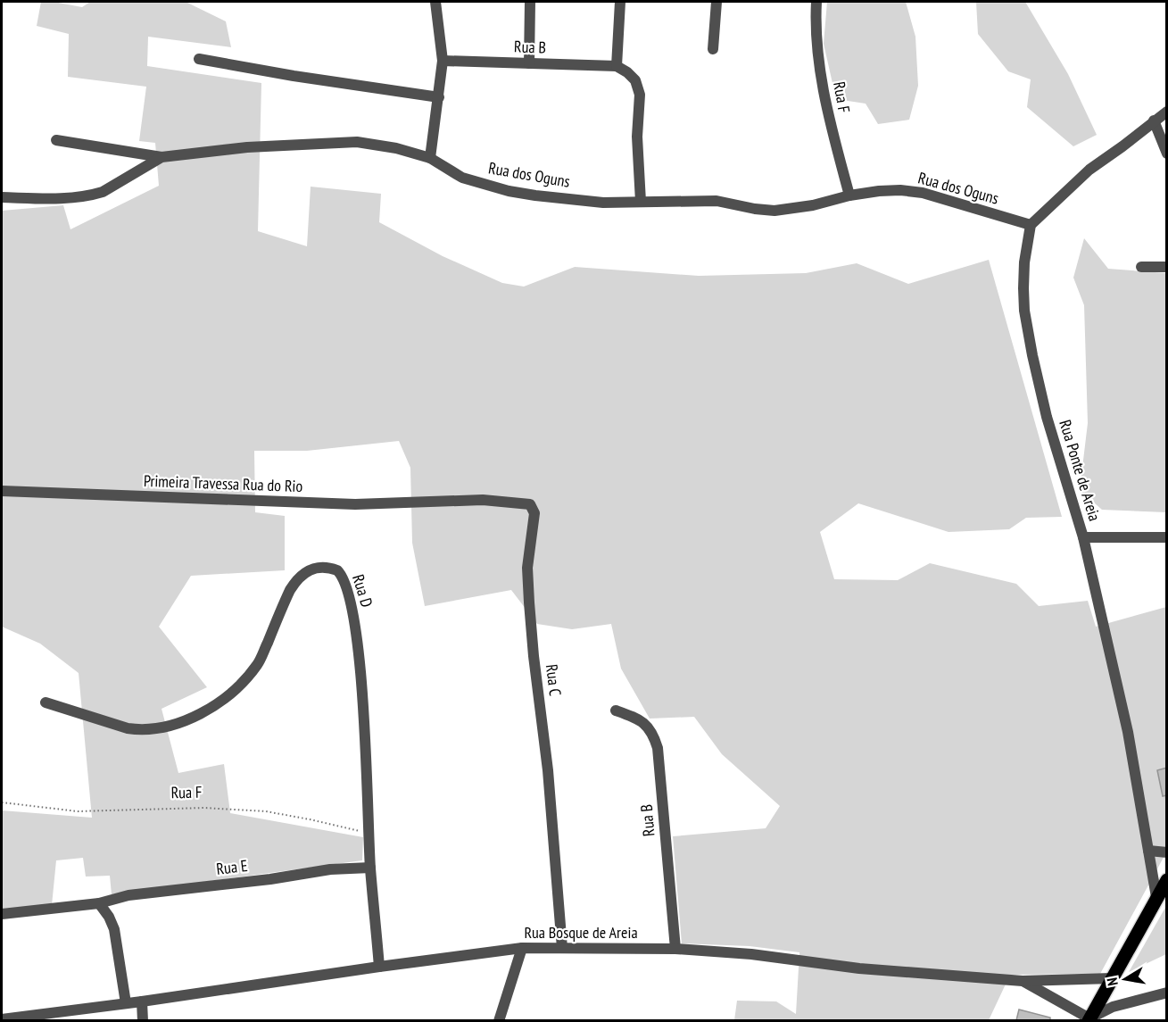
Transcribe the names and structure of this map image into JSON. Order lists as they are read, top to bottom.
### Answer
{
  "streets": {
    "street": [
      "Rua B",
      "Rua F",
      "Rua dos Oguns",
      "Rua Ponte de Areia",
      "Primeira Travessa Rua do Rio",
      "Rua D",
      "Rua C",
      "Rua E",
      "Rua Bosque de Areia"
    ]
  },
  "crossings": [
    ["Rua B", "Rua Bosque de Areia"],
    ["Rua F", "Rua dos Oguns"],
    ["Rua F", "Rua D"],
    ["Rua dos Oguns", "Rua Ponte de Areia"],
    ["Primeira Travessa Rua do Rio", "Rua C"],
    ["Rua D", "Rua E"],
    ["Rua D", "Rua Bosque de Areia"],
    ["Rua C", "Rua Bosque de Areia"]
  ],
  "north": "left"
}
